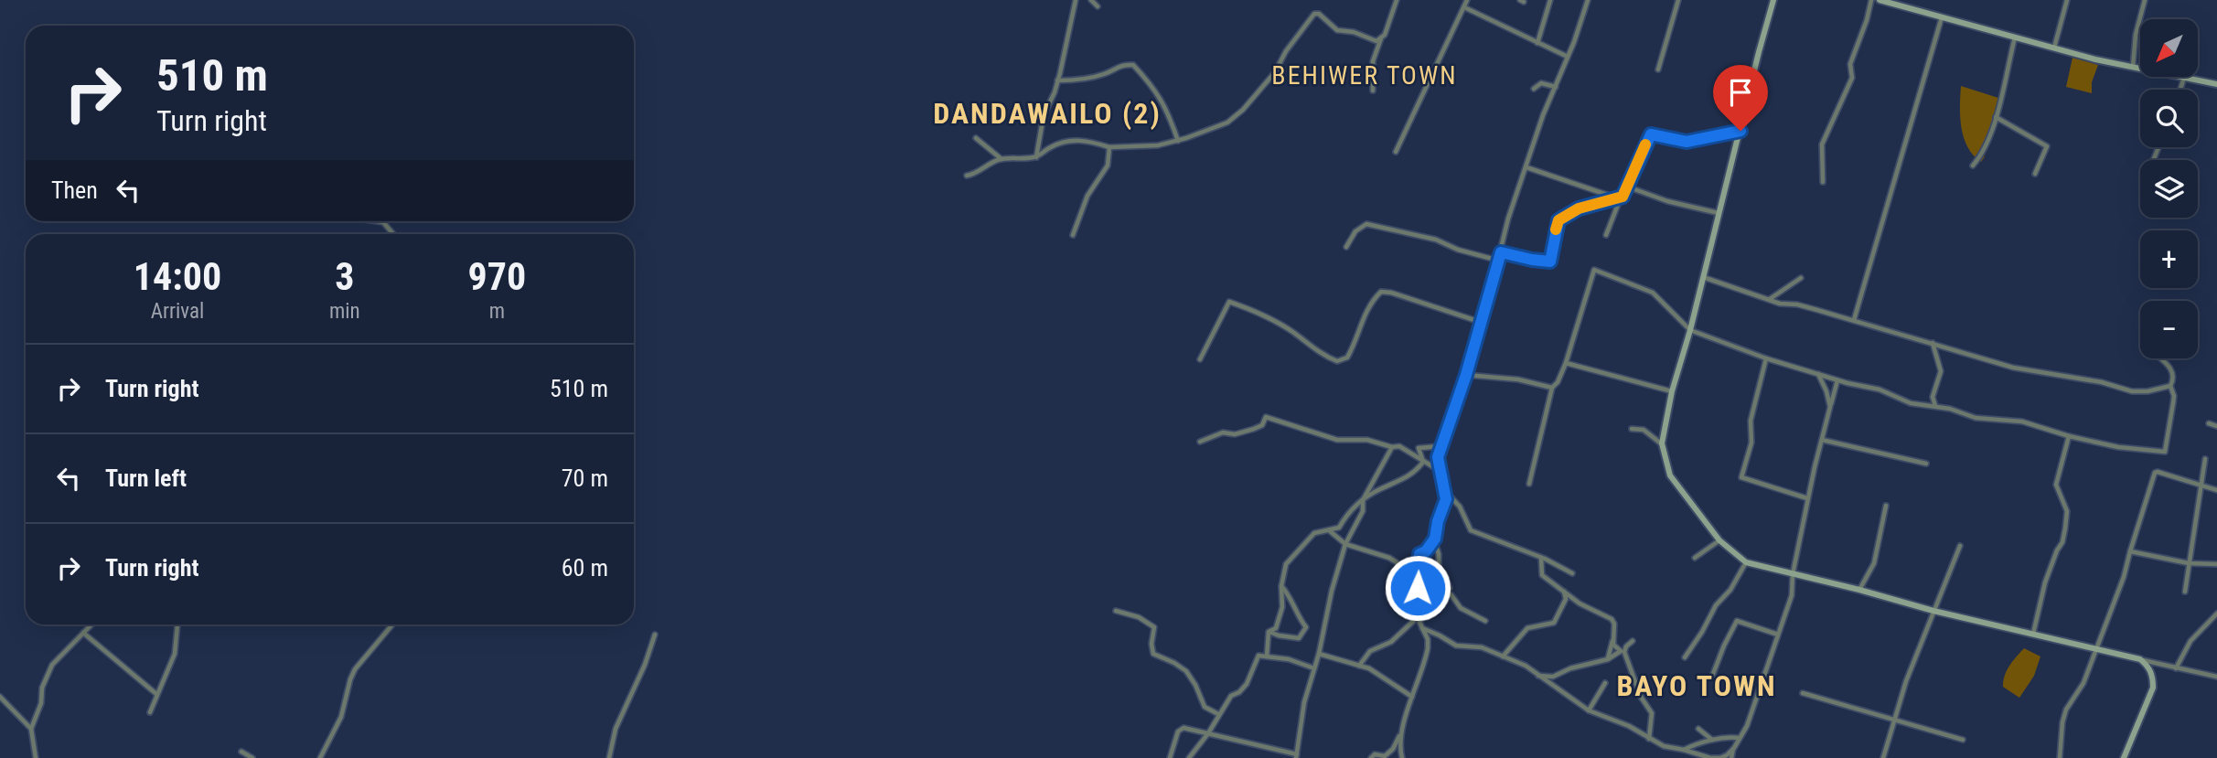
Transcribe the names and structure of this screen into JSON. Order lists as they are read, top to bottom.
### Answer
{
  "districts": ["BEHIWER TOWN", "DANDAWAILO (2)", "BAYO TOWN"],
  "north": "bottom left",
  "page": {
    "map_buttons": ["+", "−"],
    "turn": ["510 m", "Turn right"],
    "then": "Then",
    "eta": [
      "14:00",
      "Arrival",
      "3",
      "min",
      "970",
      "m"
    ],
    "list": [
      {
        "name": "Turn right",
        "value": "510 m"
      },
      {
        "name": "Turn left",
        "value": "70 m"
      },
      {
        "name": "Turn right",
        "value": "60 m"
      }
    ]
  }
}
